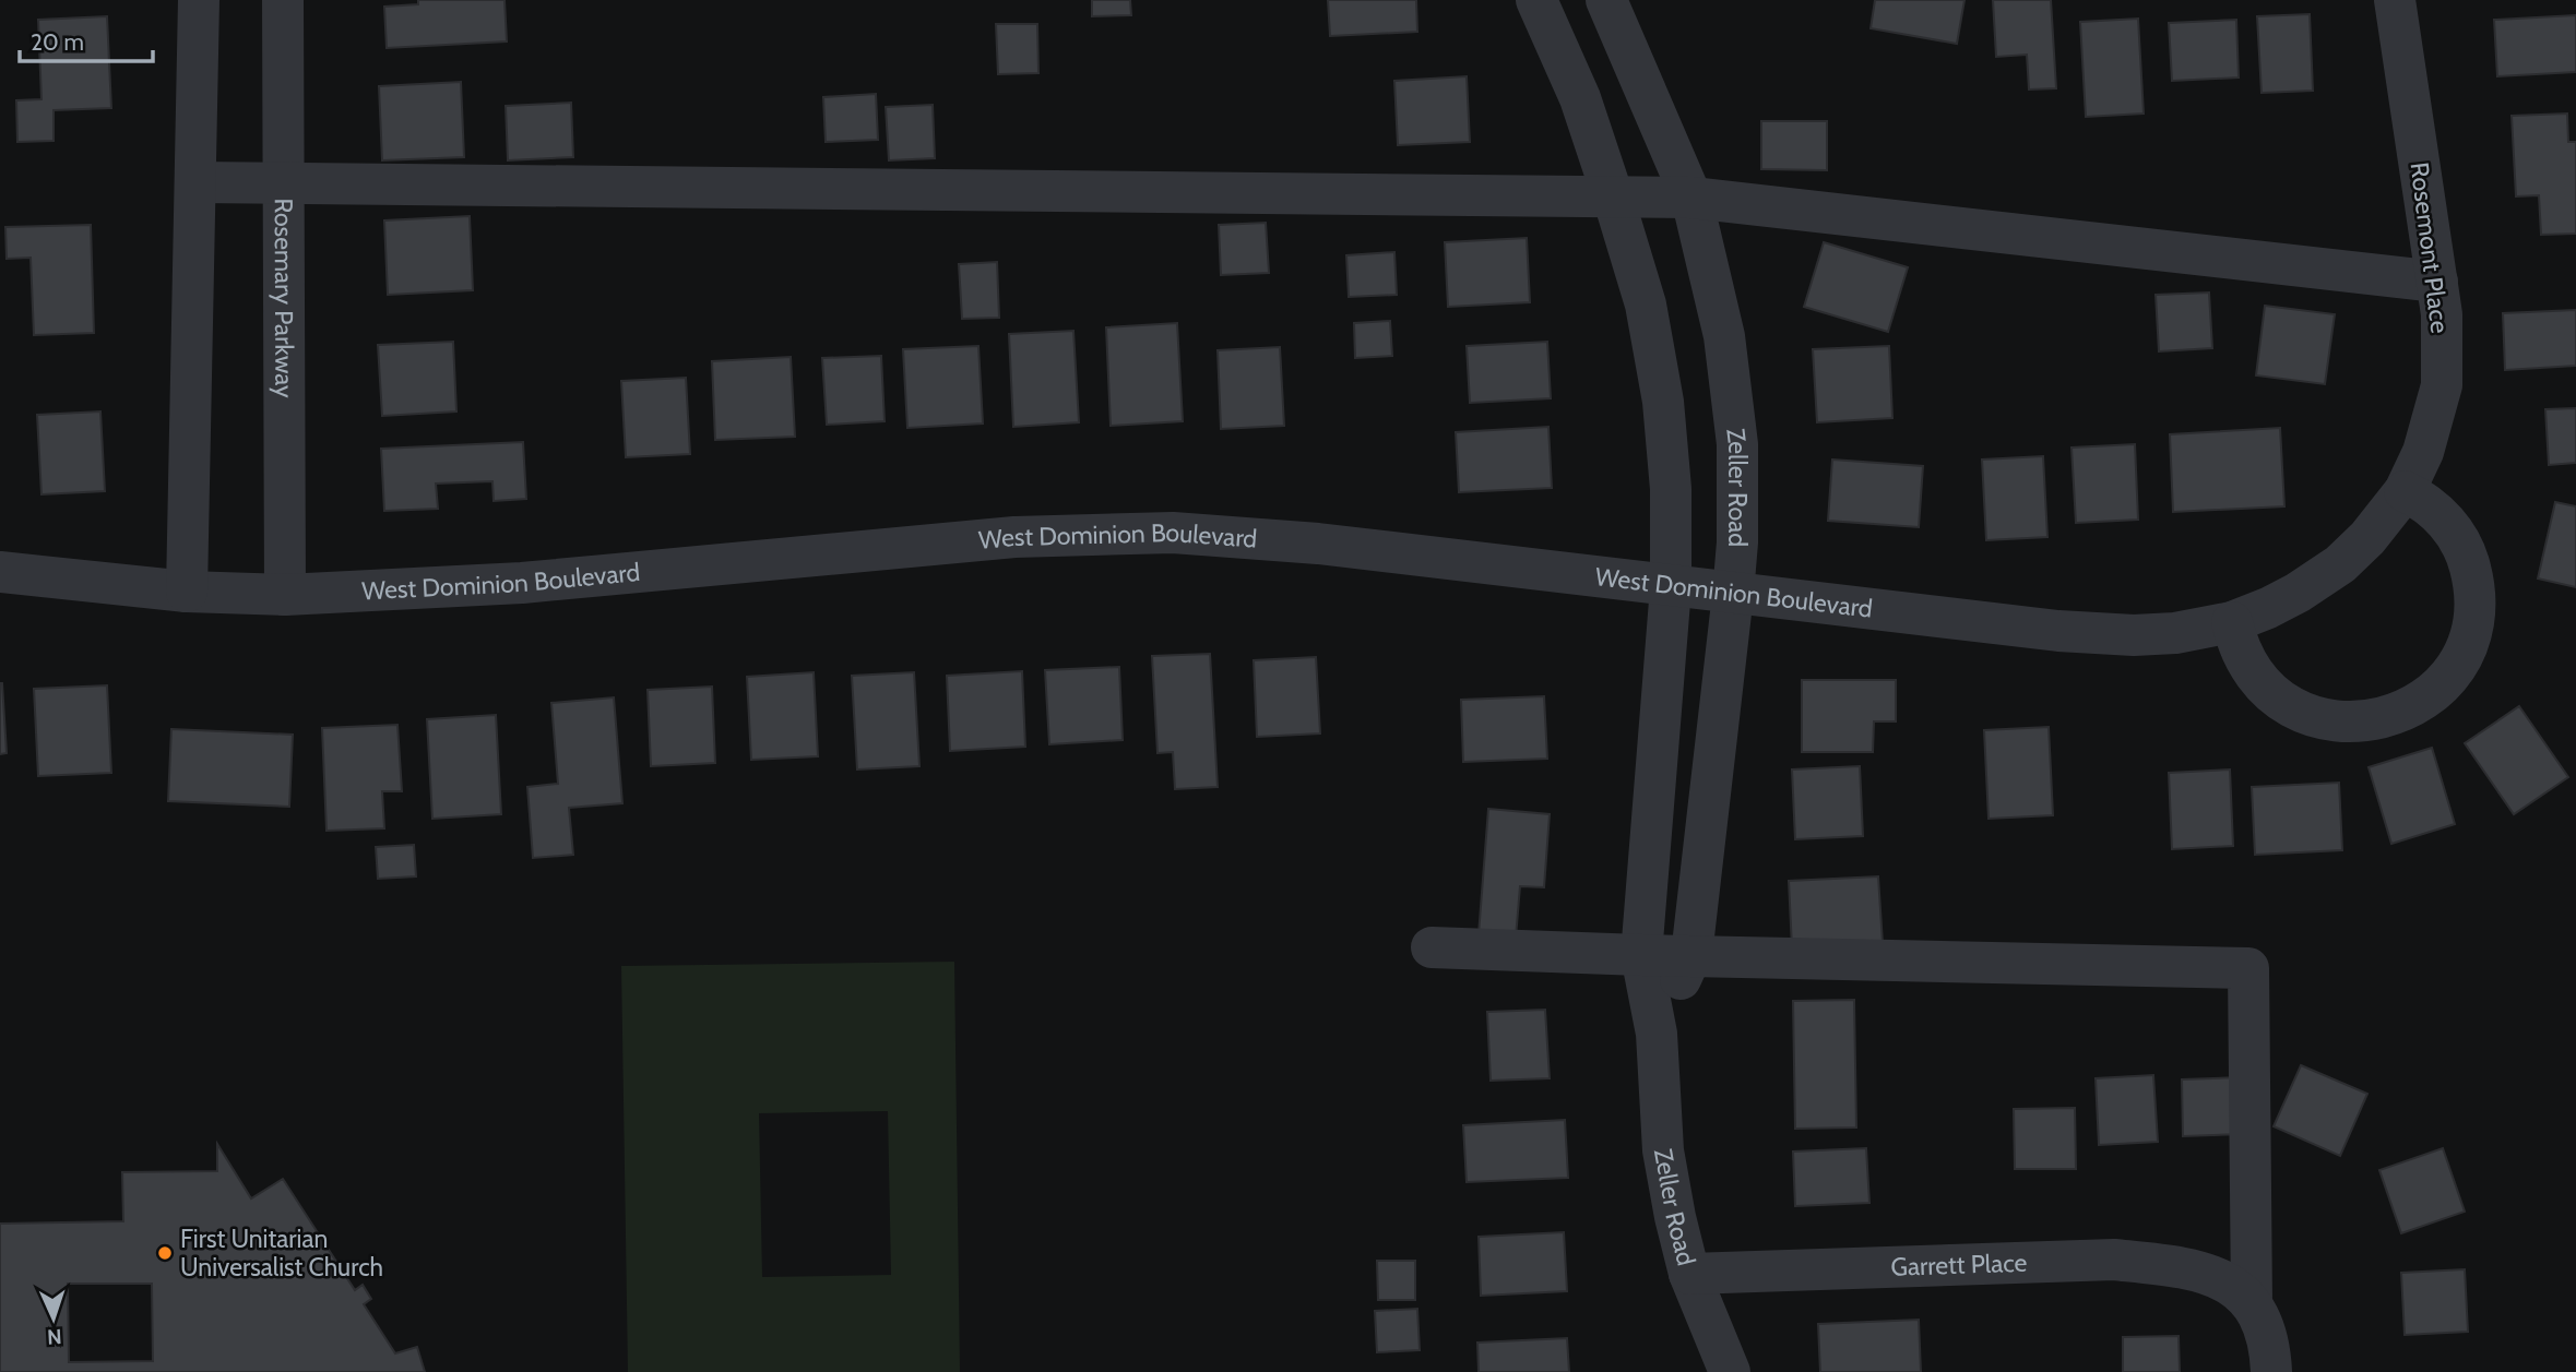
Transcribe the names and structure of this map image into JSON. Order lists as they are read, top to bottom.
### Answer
{
  "streets": {
    "street": [
      "Rosemont Place",
      "Rosemary Parkway",
      "Zeller Road",
      "West Dominion Boulevard",
      "Garrett Place"
    ]
  },
  "crossings": [
    ["Rosemont Place", "West Dominion Boulevard"],
    ["Rosemary Parkway", "West Dominion Boulevard"],
    ["Zeller Road", "West Dominion Boulevard"],
    ["Zeller Road", "Garrett Place"]
  ],
  "places": ["First Unitarian Universalist Church"],
  "scale_bar": "20 m",
  "north": "bottom"
}
